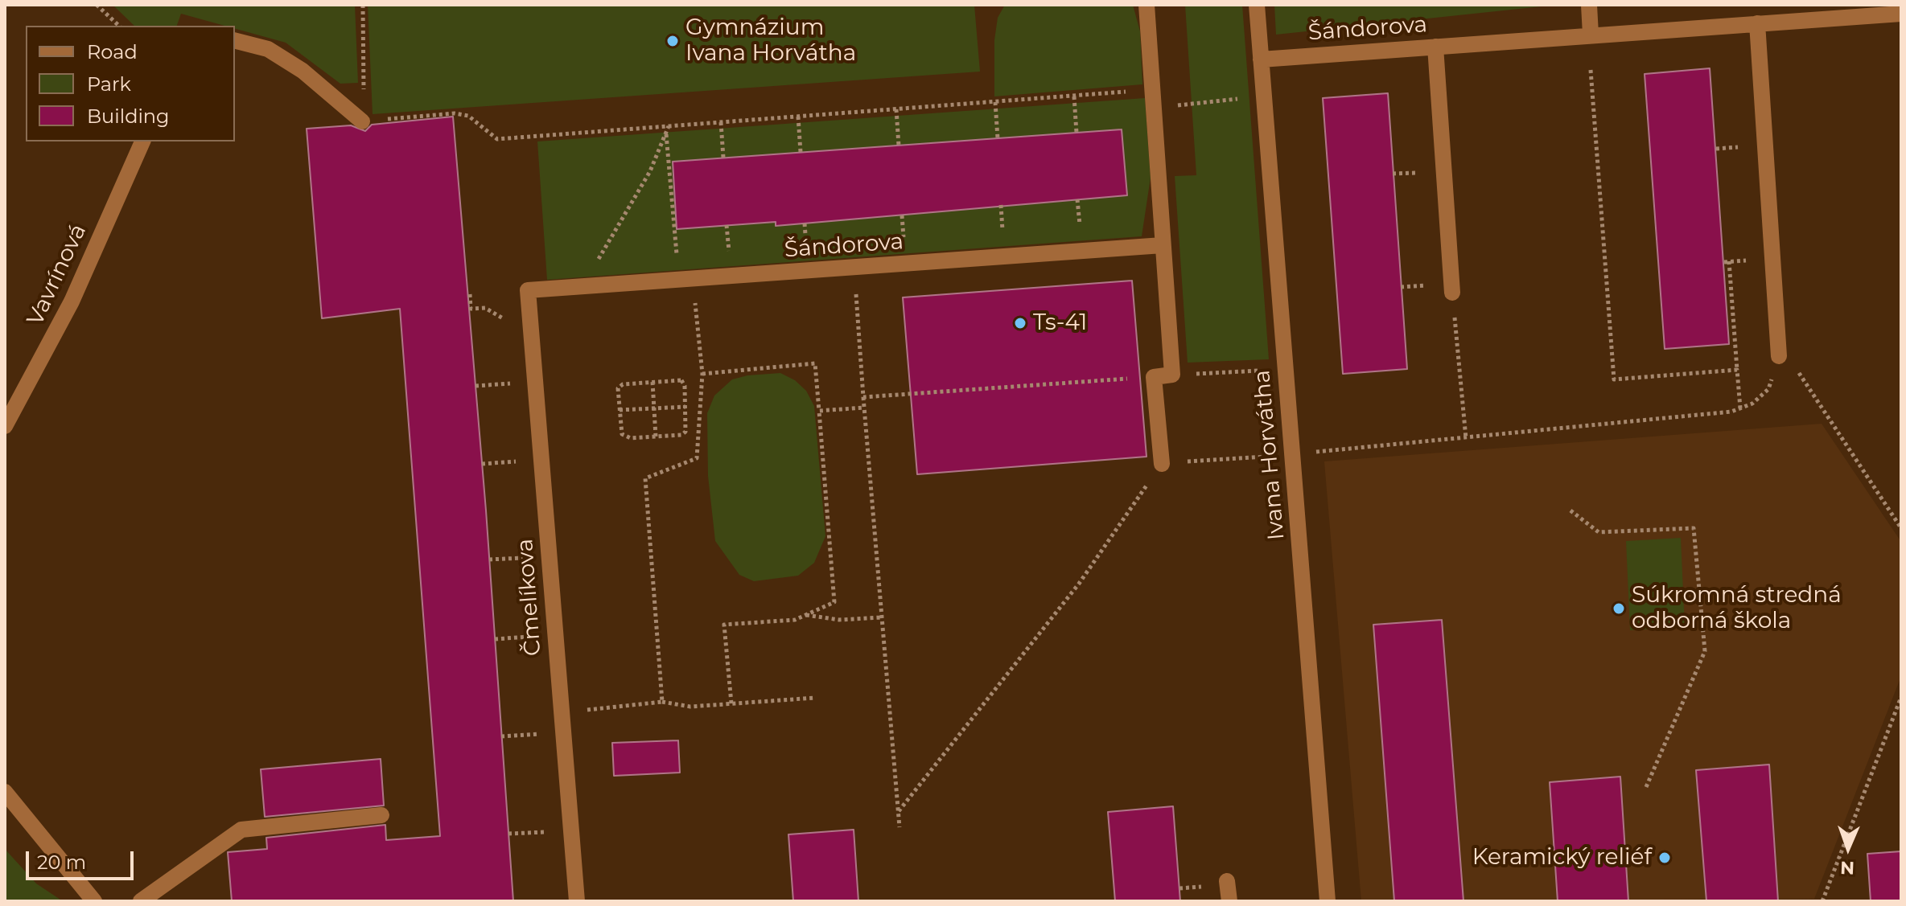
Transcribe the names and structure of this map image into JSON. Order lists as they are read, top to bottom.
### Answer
{
  "streets": {
    "street": [
      "Šándorova",
      "Vavrínová",
      "Ivana Horvátha",
      "Čmelíkova"
    ]
  },
  "crossings": [
    ["Šándorova", "Ivana Horvátha"],
    ["Šándorova", "Čmelíkova"]
  ],
  "places": [
    "Gymnázium Ivana Horvátha",
    "Ts-41",
    "Súkromná stredná odborná škola",
    "Keramický reliéf"
  ],
  "legend": ["Road", "Park", "Building"],
  "scale_bar": "20 m",
  "north": "bottom"
}
